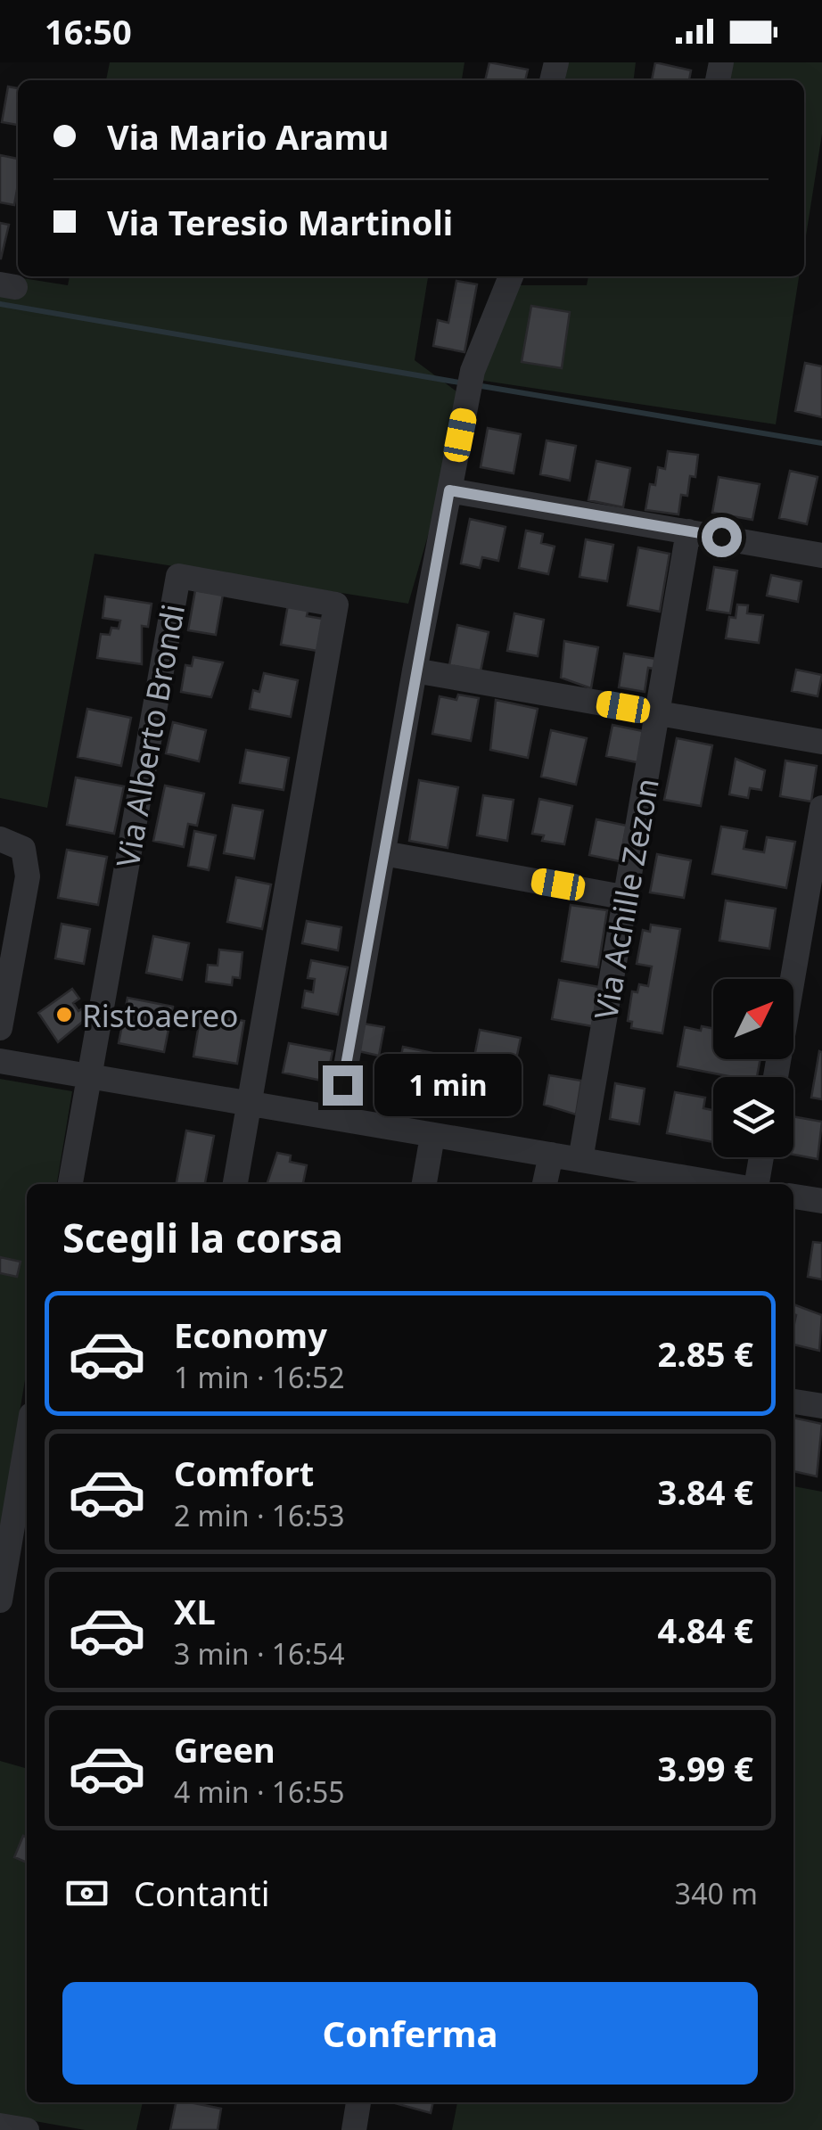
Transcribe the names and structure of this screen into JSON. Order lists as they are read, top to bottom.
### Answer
{
  "streets": {
    "street": ["Via Alberto Brondi", "Via Achille Zezon"]
  },
  "places": ["Ristoaereo"],
  "north": "top right",
  "page": {
    "status": "16:50",
    "banner": ["Via Mario Aramu", "Via Teresio Martinoli"],
    "bubble": "1 min",
    "heading": "Scegli la corsa",
    "list": [
      {
        "name": "Economy",
        "note": "1 min · 16:52",
        "value": "2.85 €"
      },
      {
        "name": "Comfort",
        "note": "2 min · 16:53",
        "value": "3.84 €"
      },
      {
        "name": "XL",
        "note": "3 min · 16:54",
        "value": "4.84 €"
      },
      {
        "name": "Green",
        "note": "4 min · 16:55",
        "value": "3.99 €"
      }
    ],
    "pay": ["Contanti", "340 m"],
    "buttons": "Conferma"
  }
}
